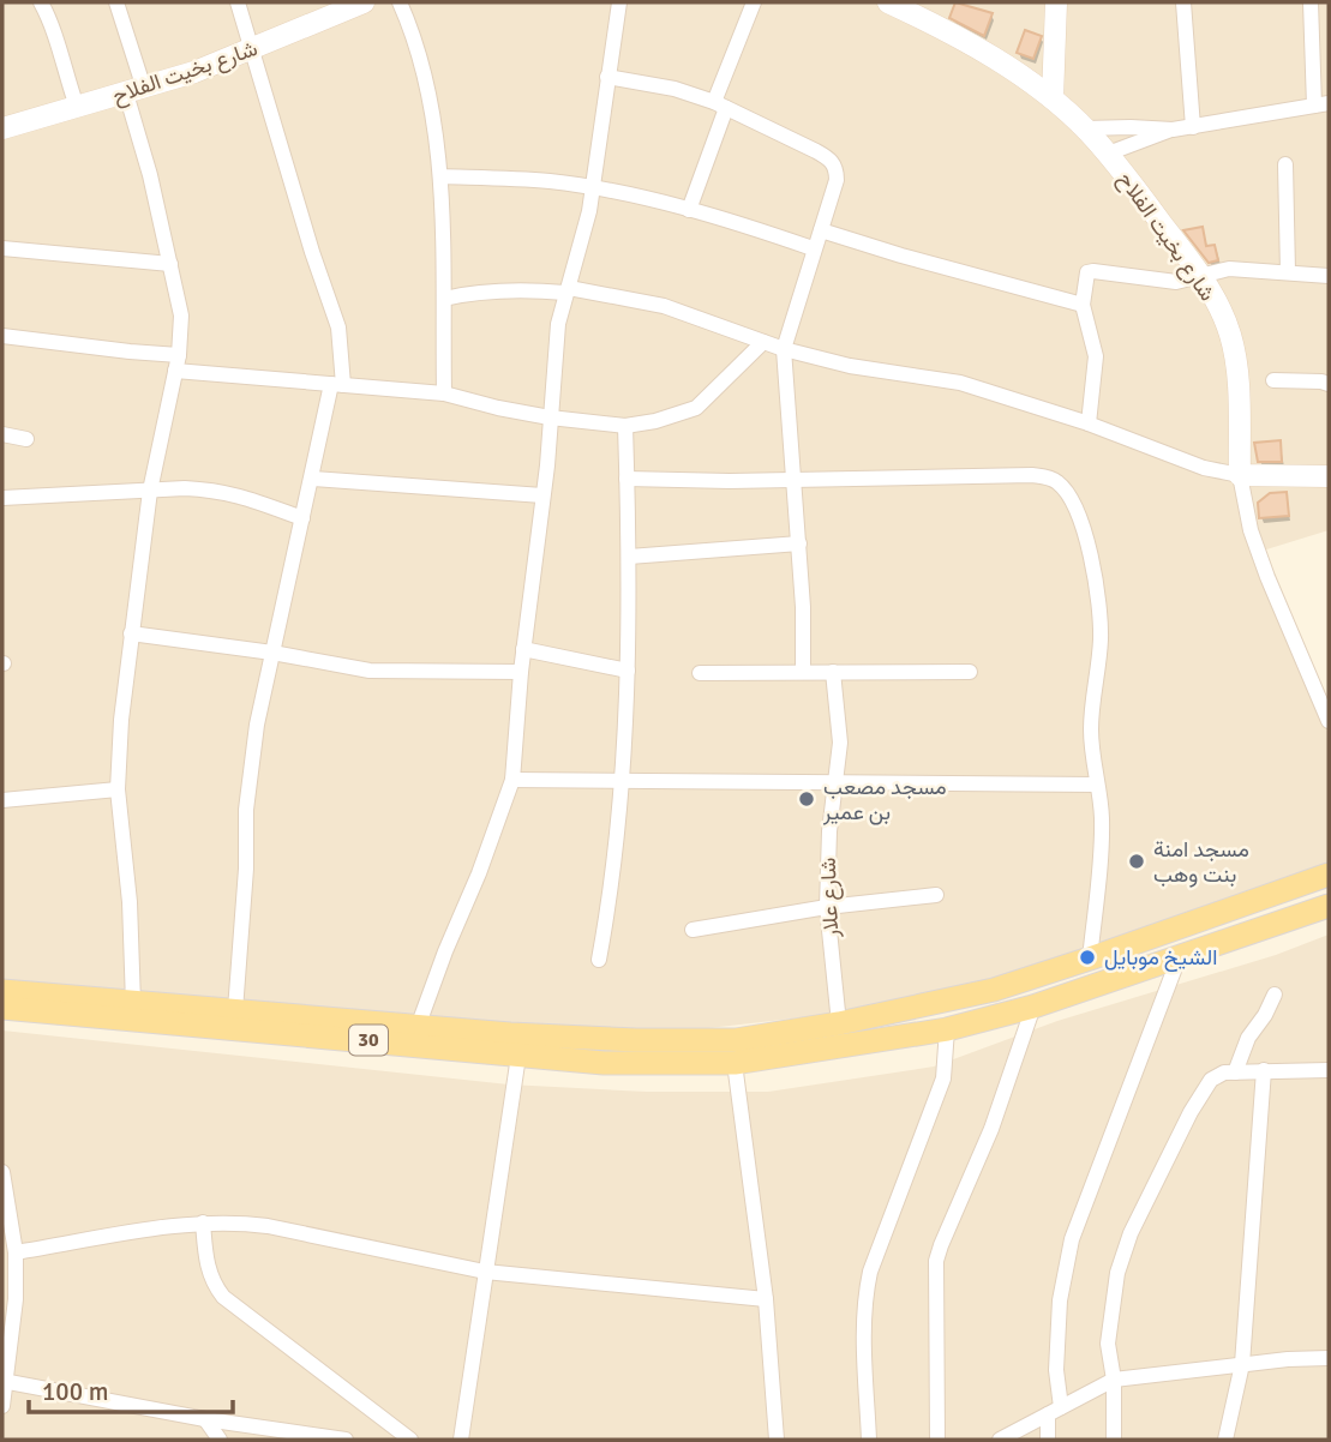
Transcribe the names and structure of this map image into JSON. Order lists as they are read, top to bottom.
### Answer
{
  "streets": {
    "main road": ["30"],
    "street": ["شارع بخيت الفلاح", "شارع علار"]
  },
  "crossings": [
    ["شارع علار", "30"]
  ],
  "places": ["مسجد مصعب بن عمير", "مسجد امنة بنت وهب", "الشيخ موبايل"],
  "scale_bar": "100 m"
}
